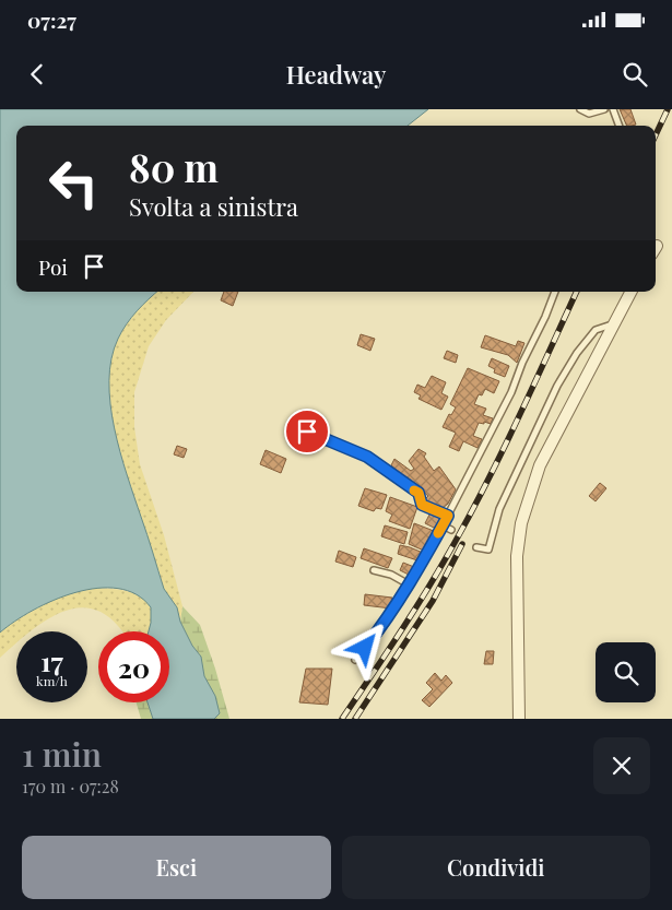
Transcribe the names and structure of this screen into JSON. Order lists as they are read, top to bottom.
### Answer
{
  "page": {
    "status": "07:27",
    "header": "Headway",
    "turn": ["80 m", "Svolta a sinistra"],
    "then": "Poi",
    "speed": "17 km/h",
    "limit": "20",
    "heading": ["1 min", "170 m · 07:28"],
    "buttons": ["Esci", "Condividi"]
  }
}
